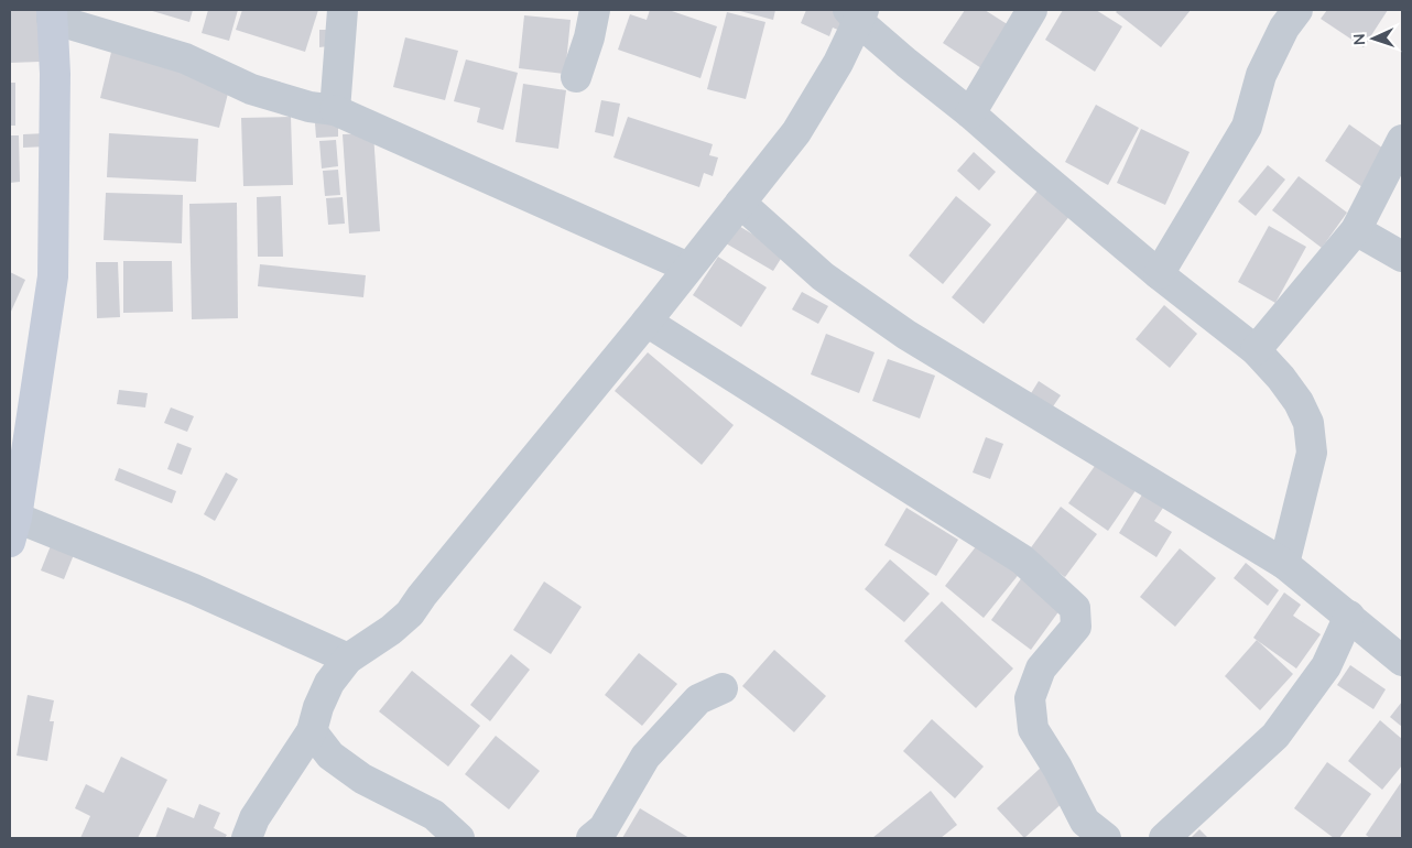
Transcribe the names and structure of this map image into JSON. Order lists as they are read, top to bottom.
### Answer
{
  "north": "left"
}
